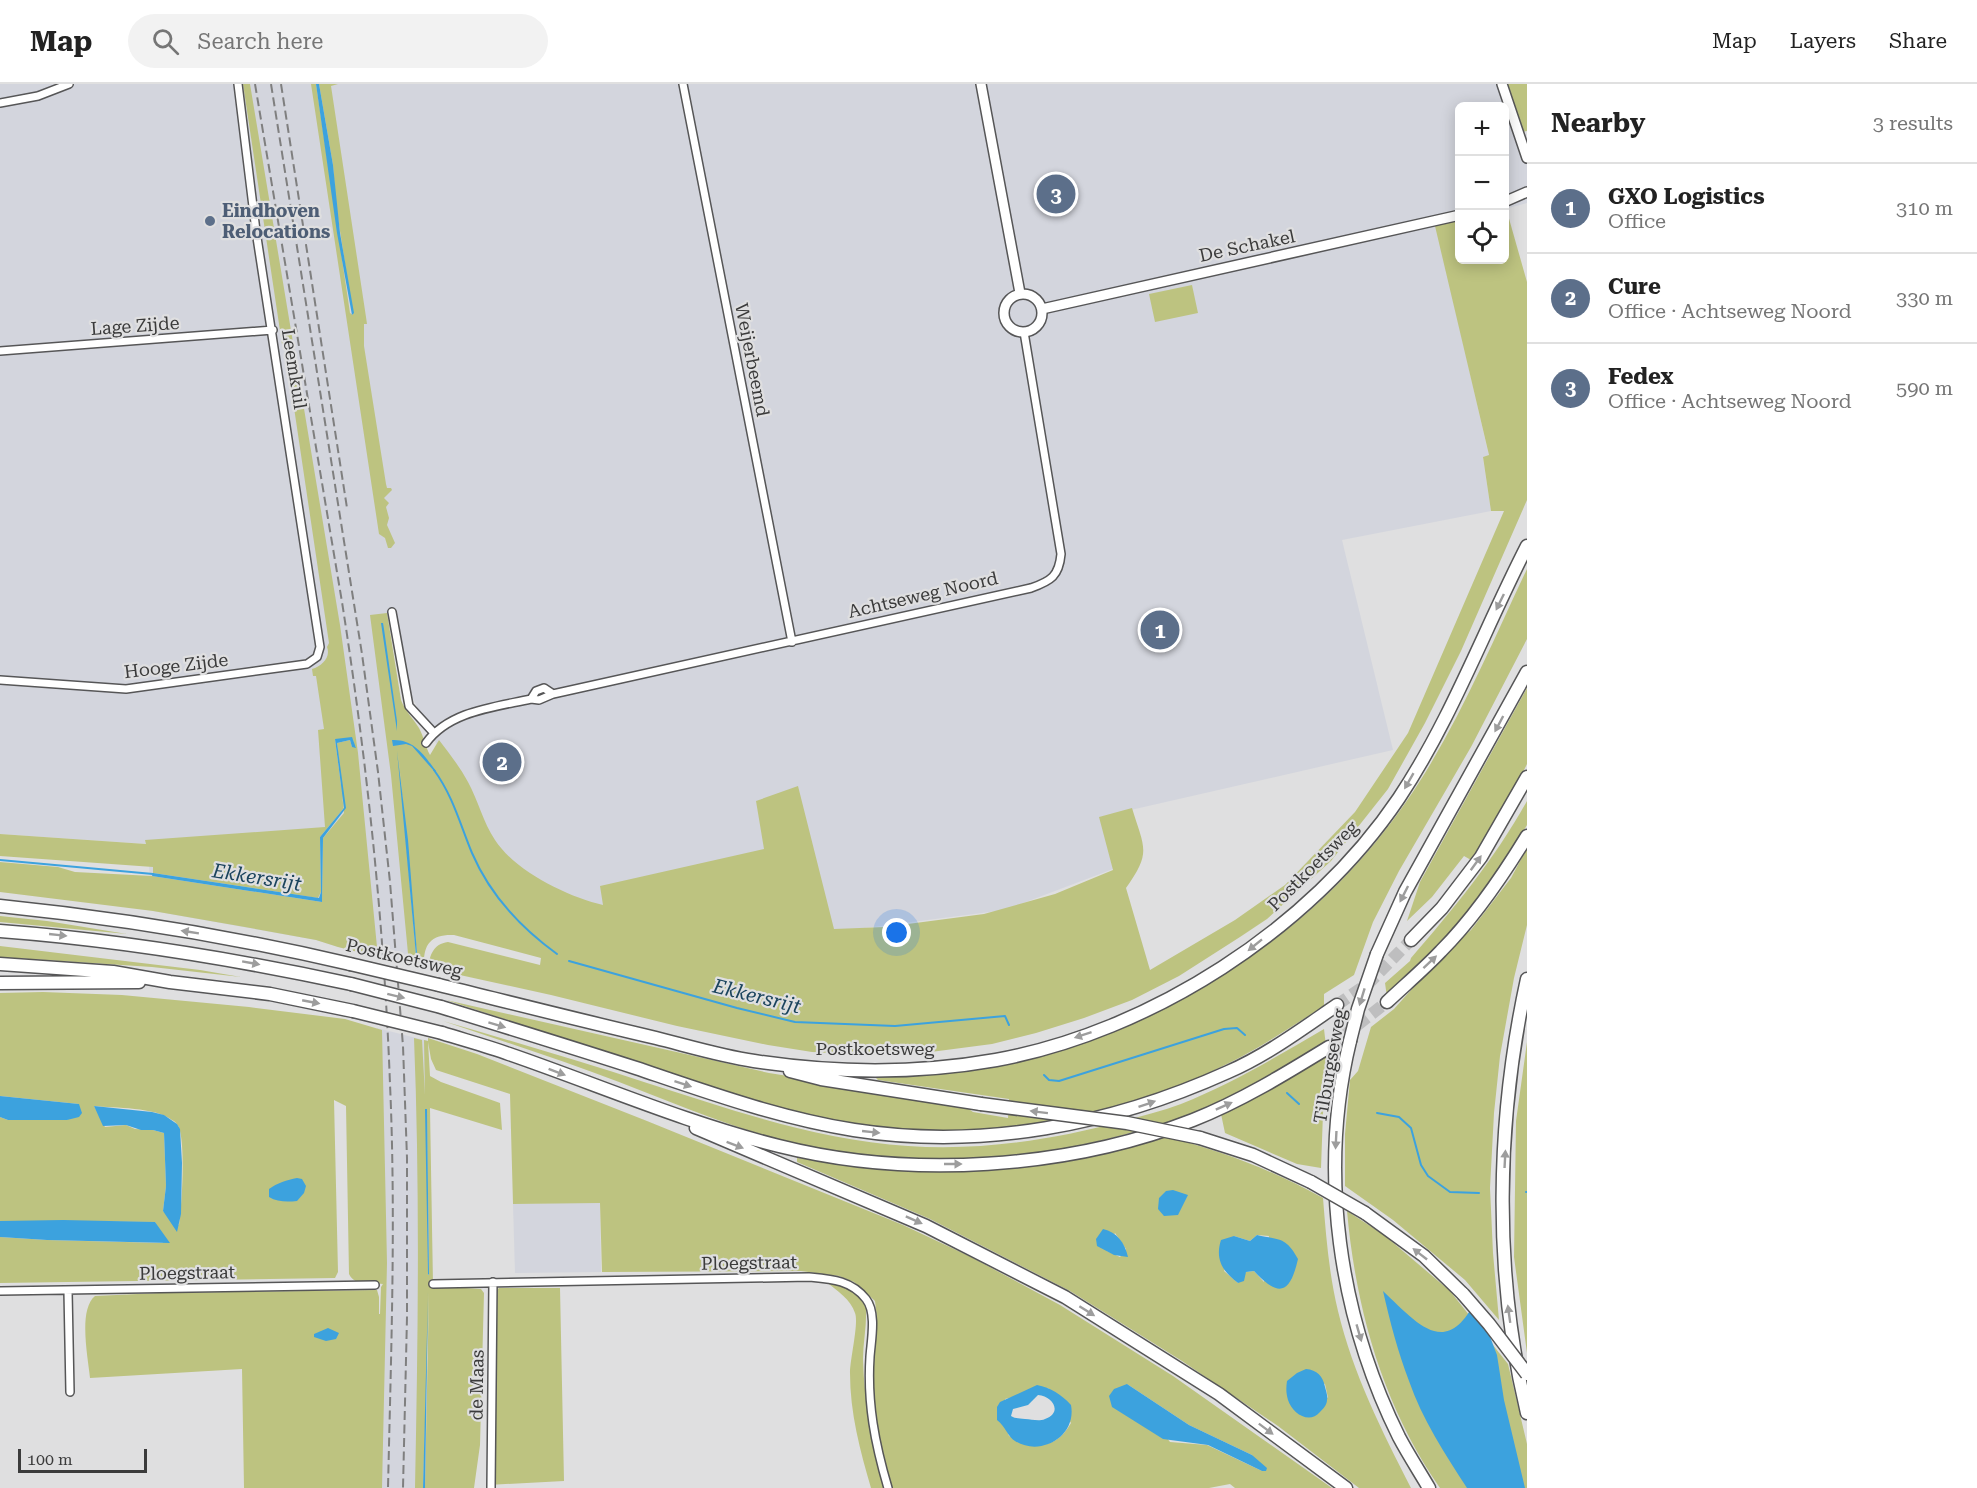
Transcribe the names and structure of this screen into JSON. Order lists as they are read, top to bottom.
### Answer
{
  "streets": {
    "highway": ["Postkoetsweg", "Tilburgseweg"],
    "street": [
      "De Schakel",
      "Lage Zijde",
      "Weijerbeemd",
      "Leemkuil",
      "Achtseweg Noord",
      "Hooge Zijde",
      "Ploegstraat",
      "de Maas"
    ]
  },
  "crossings": [
    ["De Schakel", "Achtseweg Noord"],
    ["Lage Zijde", "Leemkuil"],
    ["Weijerbeemd", "Achtseweg Noord"],
    ["Leemkuil", "Hooge Zijde"],
    ["Ploegstraat", "de Maas"]
  ],
  "one_way": ["Tilburgseweg"],
  "water": ["Ekkersrijt"],
  "places": ["Eindhoven Relocations"],
  "scale_bar": "100 m",
  "page": {
    "header": "Map",
    "search": "Search here",
    "nav": ["Map", "Layers", "Share"],
    "heading": ["Nearby", "3 results"],
    "map_buttons": ["+", "−"],
    "list": [
      {
        "mark": "1",
        "name": "GXO Logistics",
        "note": "Office",
        "value": "310 m"
      },
      {
        "mark": "2",
        "name": "Cure",
        "note": "Office · Achtseweg Noord",
        "value": "330 m"
      },
      {
        "mark": "3",
        "name": "Fedex",
        "note": "Office · Achtseweg Noord",
        "value": "590 m"
      }
    ],
    "pins": ["3", "1", "2"],
    "scale": "100 m"
  }
}
